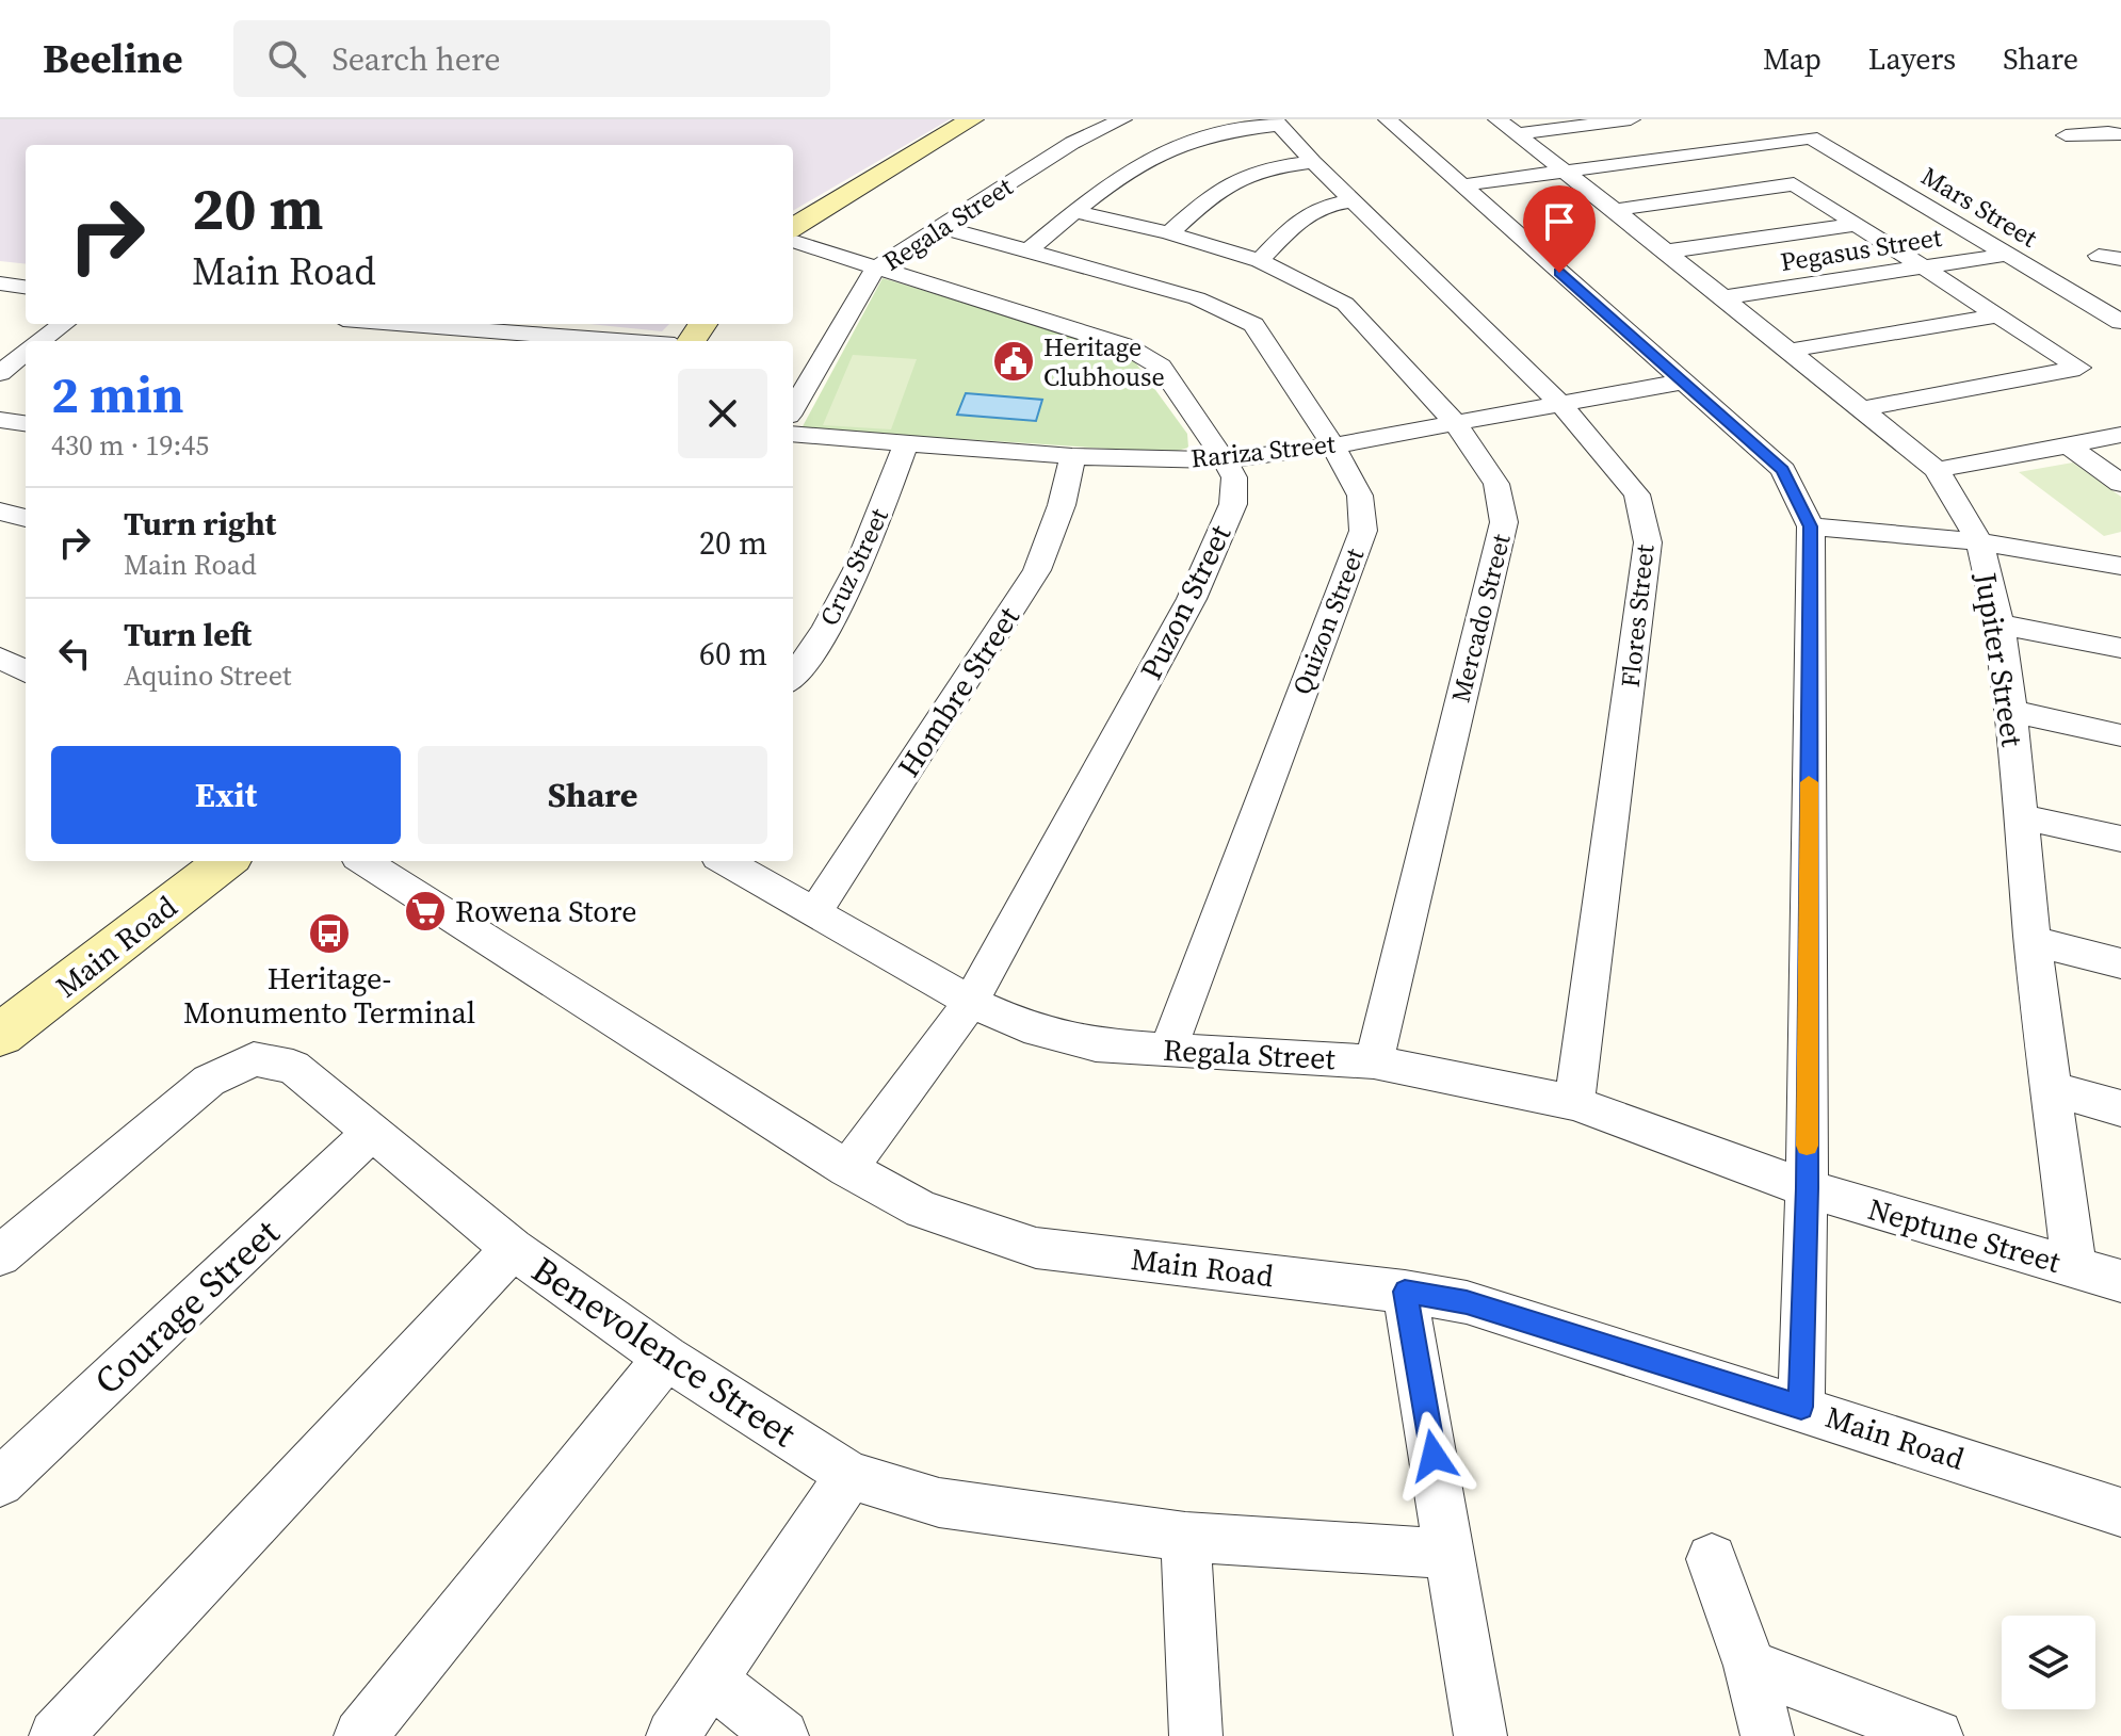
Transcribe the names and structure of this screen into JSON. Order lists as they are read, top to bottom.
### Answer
{
  "streets": {
    "main road": ["Main Road"],
    "street": [
      "Mars Street",
      "Regala Street",
      "Pegasus Street",
      "Rariza Street",
      "Cruz Street",
      "Puzon Street",
      "Flores Street",
      "Mercado Street",
      "Quizon Street",
      "Jupiter Street",
      "Hombre Street",
      "Neptune Street",
      "Courage Street",
      "Benevolence Street"
    ]
  },
  "crossings": [
    ["Mars Street", "Pegasus Street"],
    ["Mars Street", "Jupiter Street"],
    ["Regala Street", "Puzon Street"],
    ["Regala Street", "Flores Street"],
    ["Regala Street", "Mercado Street"],
    ["Regala Street", "Quizon Street"],
    ["Regala Street", "Hombre Street"],
    ["Regala Street", "Neptune Street"],
    ["Pegasus Street", "Jupiter Street"],
    ["Rariza Street", "Cruz Street"],
    ["Rariza Street", "Puzon Street"],
    ["Rariza Street", "Flores Street"],
    ["Rariza Street", "Mercado Street"],
    ["Rariza Street", "Quizon Street"],
    ["Rariza Street", "Hombre Street"],
    ["Puzon Street", "Main Road"],
    ["Jupiter Street", "Neptune Street"],
    ["Courage Street", "Benevolence Street"]
  ],
  "places": {
    "public building": ["Heritage Clubhouse"],
    "supermarket": ["Rowena Store"],
    "bus stop": ["Heritage- Monumento Terminal"]
  },
  "page": {
    "header": "Beeline",
    "search": "Search here",
    "nav": ["Map", "Layers", "Share"],
    "turn": ["20 m", "Main Road"],
    "heading": ["2 min", "430 m · 19:45"],
    "list": [
      {
        "name": "Turn right",
        "note": "Main Road",
        "value": "20 m"
      },
      {
        "name": "Turn left",
        "note": "Aquino Street",
        "value": "60 m"
      }
    ],
    "buttons": ["Exit", "Share"]
  }
}
